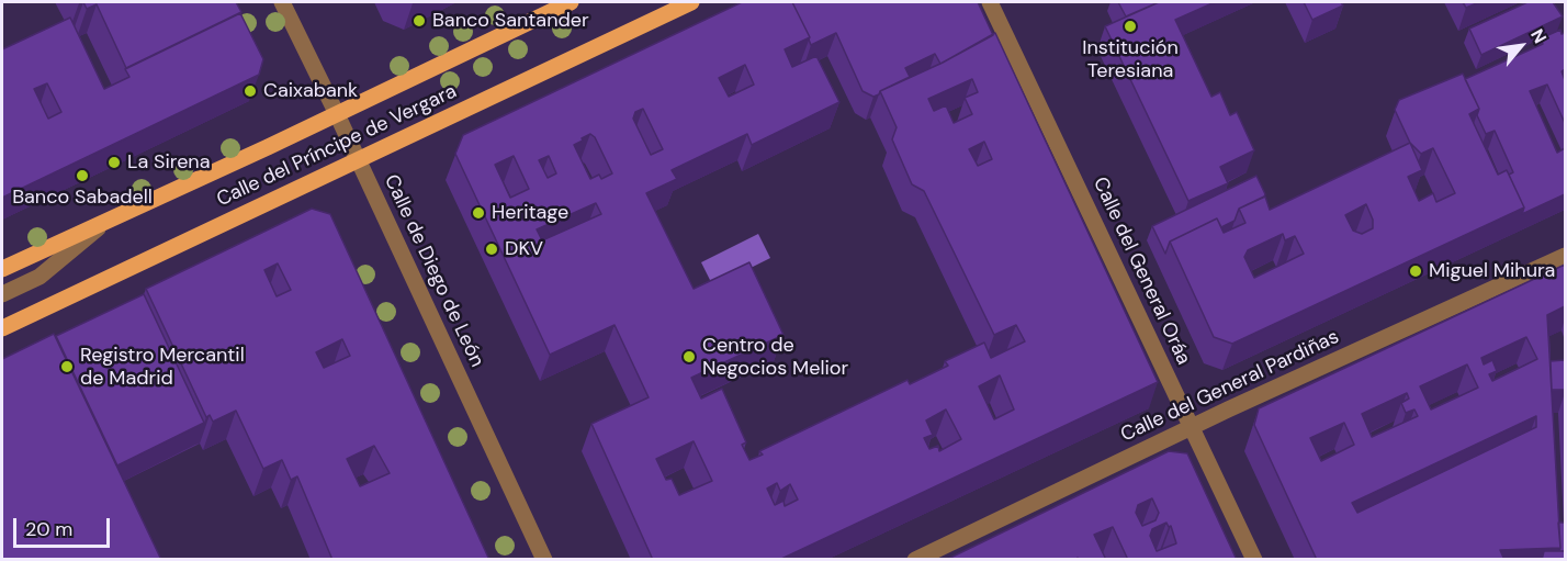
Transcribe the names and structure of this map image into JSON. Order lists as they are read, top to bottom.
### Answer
{
  "streets": {
    "main road": ["Calle del Príncipe de Vergara"],
    "street": ["Calle de Diego de León", "Calle del General Oráa", "Calle del General Pardiñas"]
  },
  "crossings": [
    ["Calle del Príncipe de Vergara", "Calle de Diego de León"],
    ["Calle del General Oráa", "Calle del General Pardiñas"]
  ],
  "places": [
    "Banco Santander",
    "Institución Teresiana",
    "Caixabank",
    "La Sirena",
    "Banco Sabadell",
    "Heritage",
    "DKV",
    "Miguel Mihura",
    "Centro de Negocios Melior",
    "Registro Mercantil de Madrid"
  ],
  "scale_bar": "20 m",
  "north": "top right"
}
